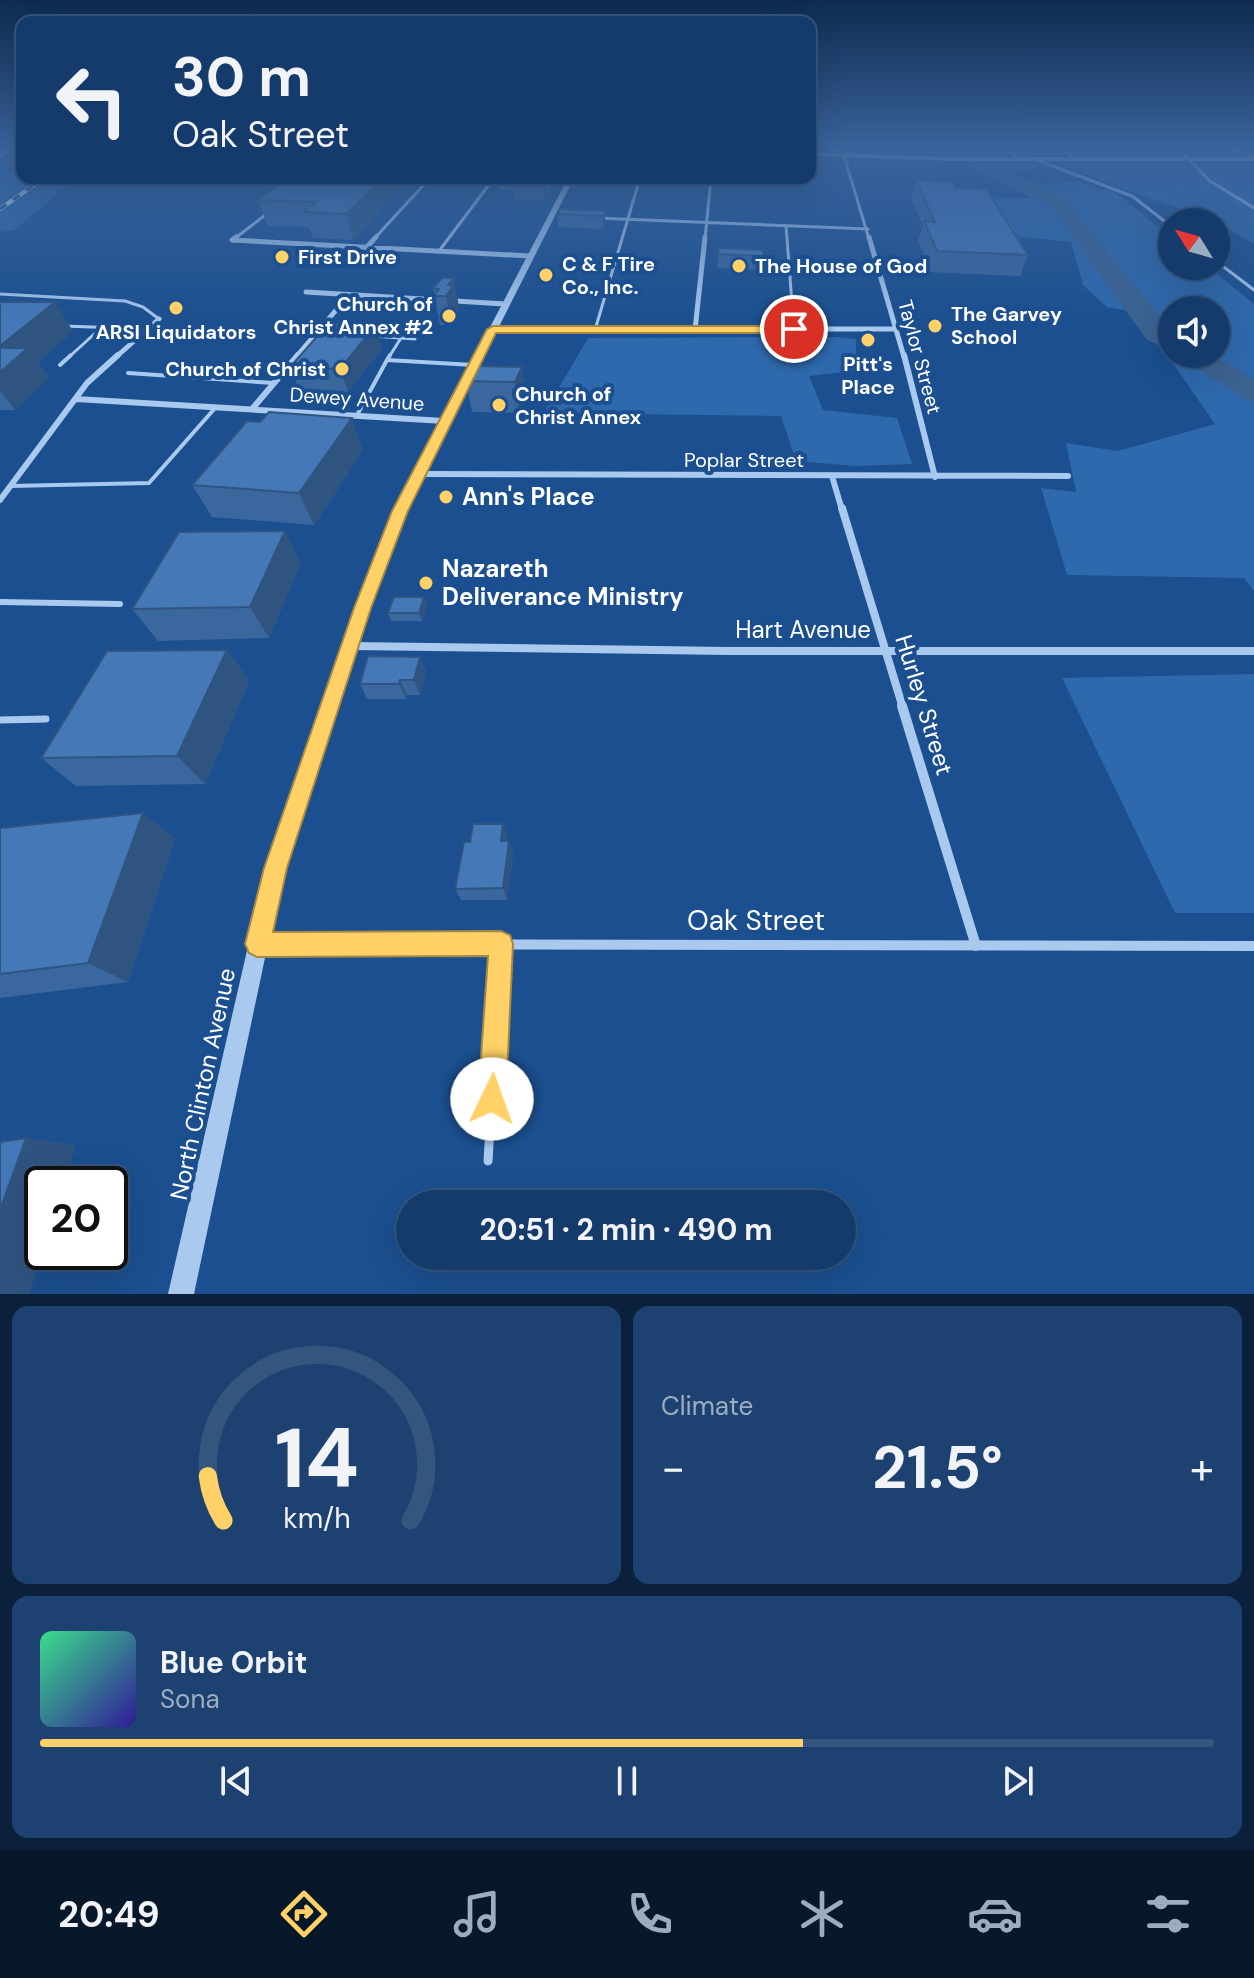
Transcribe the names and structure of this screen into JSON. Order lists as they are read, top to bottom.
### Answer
{
  "streets": {
    "street": [
      "Taylor Street",
      "Dewey Avenue",
      "Poplar Street",
      "Hart Avenue",
      "Hurley Street",
      "Oak Street",
      "North Clinton Avenue"
    ]
  },
  "crossings": [
    ["Taylor Street", "Poplar Street"],
    ["Dewey Avenue", "North Clinton Avenue"],
    ["Poplar Street", "Hurley Street"],
    ["Poplar Street", "North Clinton Avenue"],
    ["Hart Avenue", "Hurley Street"],
    ["Hart Avenue", "North Clinton Avenue"],
    ["Hurley Street", "Oak Street"],
    ["Oak Street", "North Clinton Avenue"]
  ],
  "places": [
    "First Drive",
    "The House of God",
    "C & F Tire Co., Inc.",
    "ARSI Liquidators",
    "Church of Christ Annex #2",
    "The Garvey School",
    "Pitt's Place",
    "Church of Christ",
    "Church of Christ Annex",
    "Ann's Place",
    "Nazareth Deliverance Ministry"
  ],
  "north": "top left",
  "page": {
    "turn": ["30 m", "Oak Street"],
    "limit": "20",
    "trip": "20:51 · 2 min · 490 m",
    "tile": "Climate",
    "heat": ["−", "21.5°", "+"],
    "song": ["Blue Orbit", "Sona"],
    "tabs": "20:49",
    "gauge": ["14", "km/h"]
  }
}
